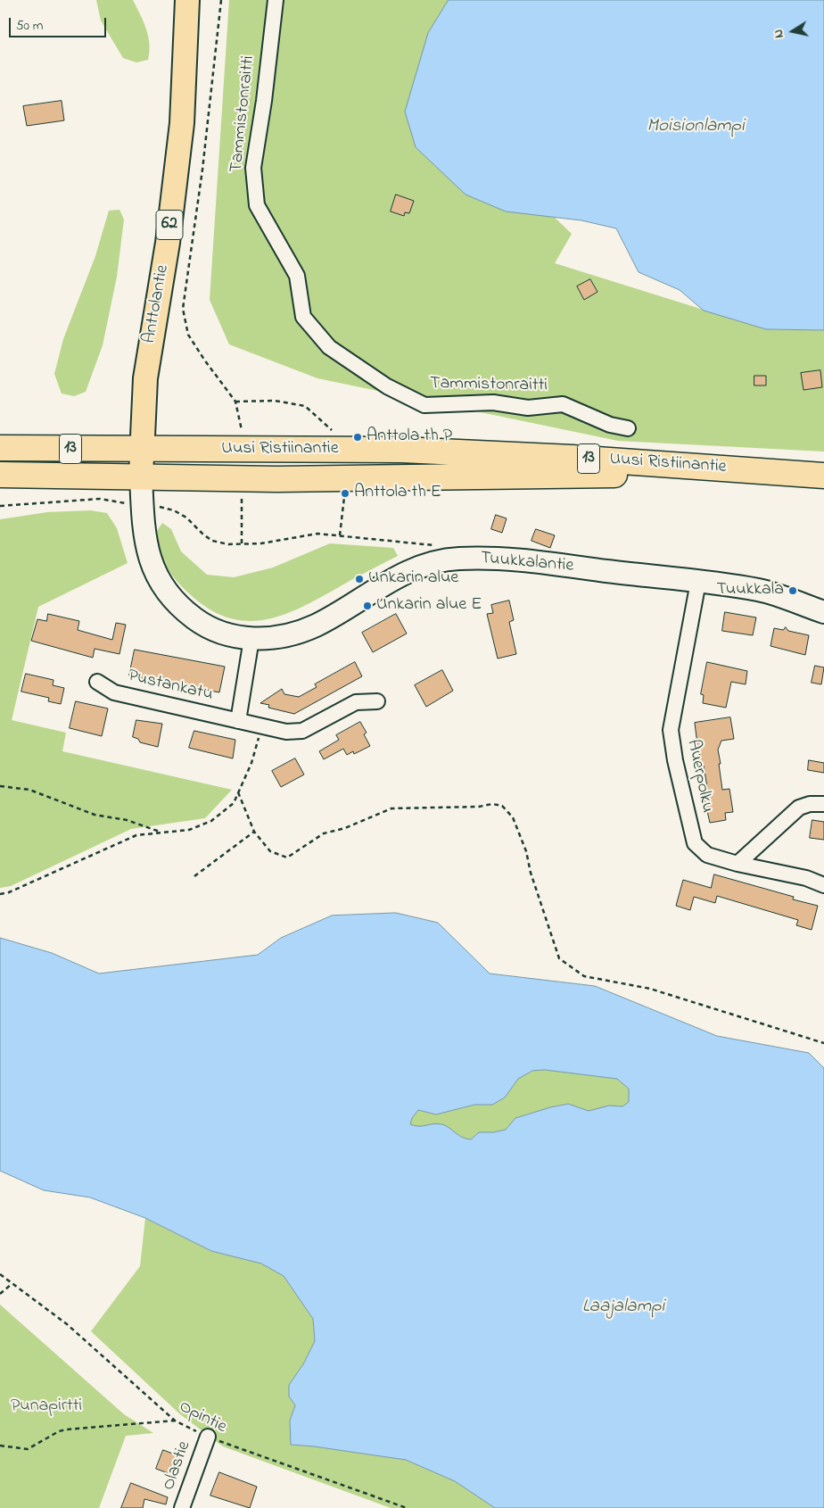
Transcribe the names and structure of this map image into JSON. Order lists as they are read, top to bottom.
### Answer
{
  "streets": {
    "highway": ["13", "Uusi Ristiinantie"],
    "main road": ["62", "Anttolantie"],
    "street": [
      "Tammistonraitti",
      "Tuukkalantie",
      "Pustankatu",
      "Auerpolku",
      "Olastie"
    ],
    "path": ["Opintie"]
  },
  "crossings": [
    ["62", "Anttolantie"],
    ["62", "Uusi Ristiinantie"],
    ["62", "Tuukkalantie"],
    ["Anttolantie", "Uusi Ristiinantie"],
    ["Uusi Ristiinantie", "Tuukkalantie"],
    ["Tuukkalantie", "Auerpolku"],
    ["Opintie", "Olastie"]
  ],
  "water": ["Moisionlampi", "Laajalampi"],
  "parks": ["Punapirtti"],
  "places": [
    "Anttola th P",
    "Anttola th E",
    "Unkarin alue",
    "Tuukkala",
    "Unkarin alue E"
  ],
  "scale_bar": "50 m",
  "north": "left"
}
